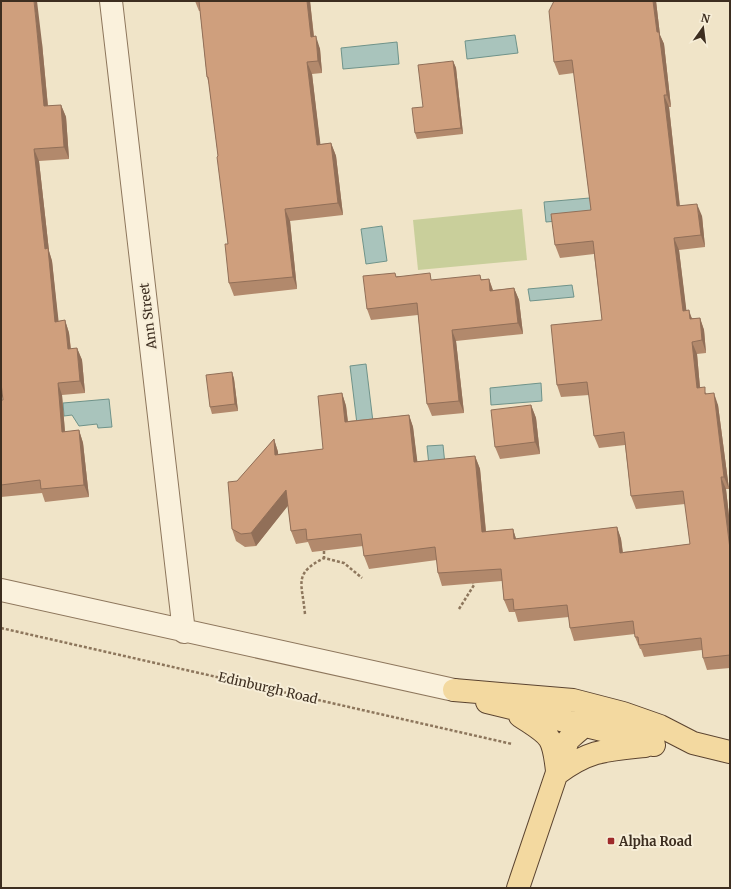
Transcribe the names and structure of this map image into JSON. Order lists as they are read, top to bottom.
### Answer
{
  "streets": {
    "street": ["Ann Street"],
    "path": ["Edinburgh Road"]
  },
  "places": {
    "transit": ["Alpha Road"]
  },
  "north": "top"
}
